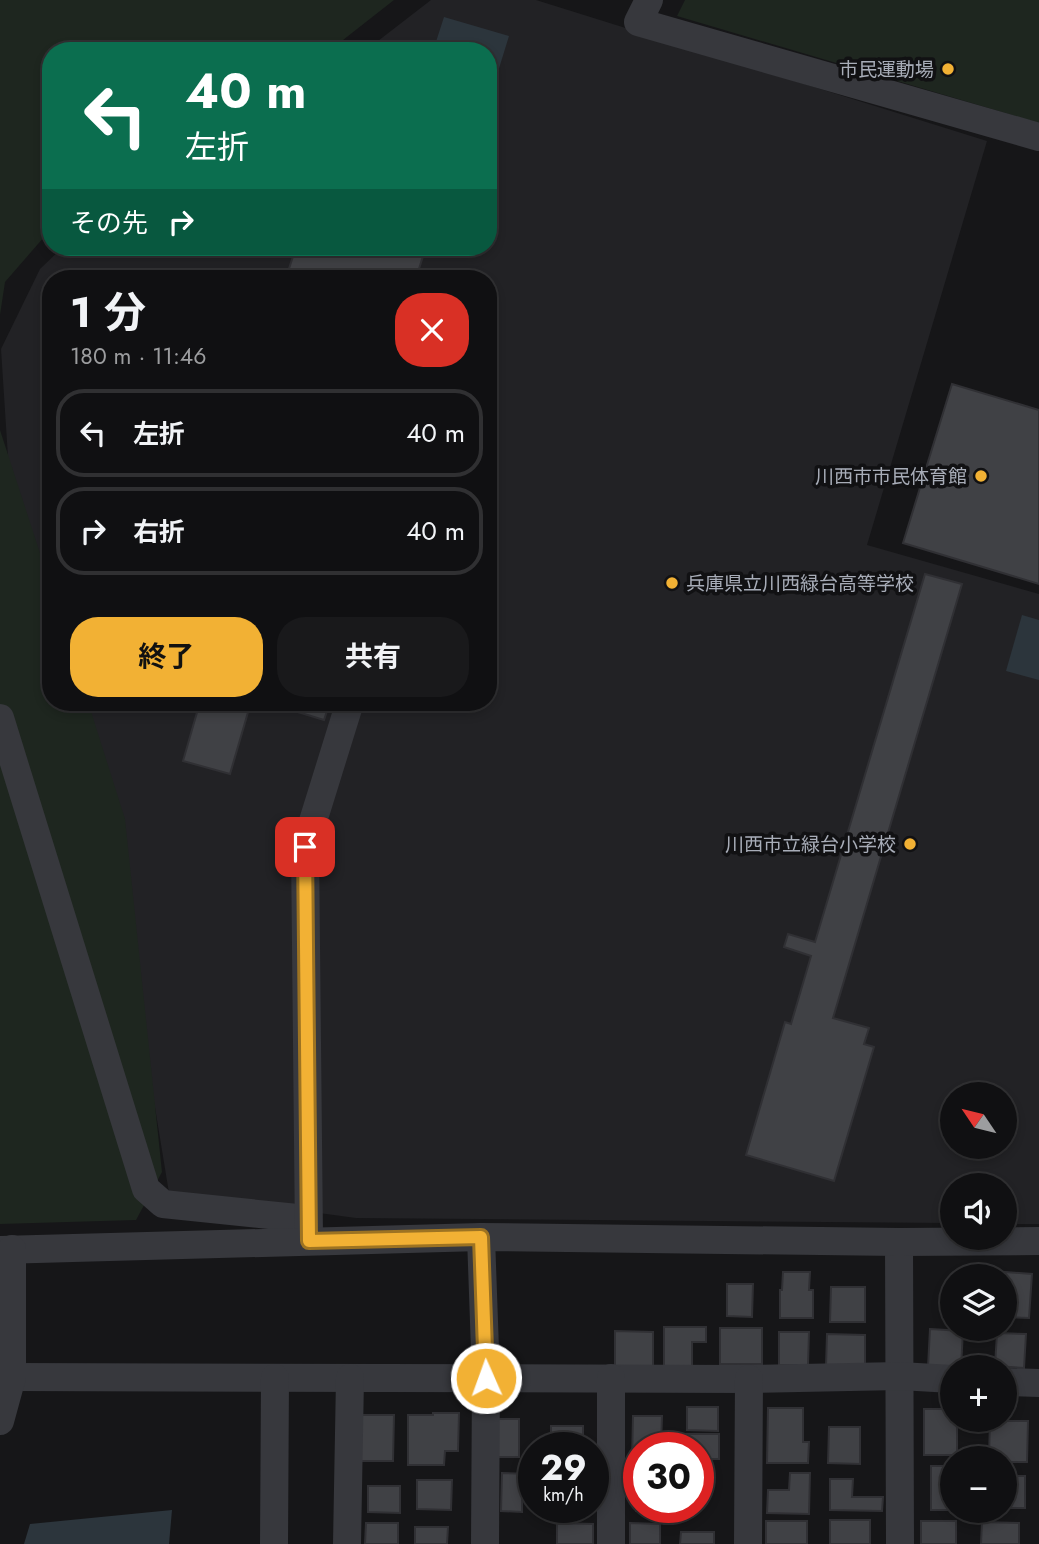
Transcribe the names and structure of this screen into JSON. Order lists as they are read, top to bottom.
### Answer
{
  "places": [
    "市民運動場",
    "川西市市民体育館",
    "兵庫県立川西緑台高等学校",
    "川西市立緑台小学校"
  ],
  "north": "top left",
  "page": {
    "turn": ["40 m", "左折"],
    "then": "その先",
    "heading": ["1 分", "180 m · 11:46"],
    "list": [
      {
        "name": "左折",
        "value": "40 m"
      },
      {
        "name": "右折",
        "value": "40 m"
      }
    ],
    "buttons": ["終了", "共有"],
    "map_buttons": ["+", "−"],
    "speed": "29 km/h",
    "limit": "30"
  }
}
